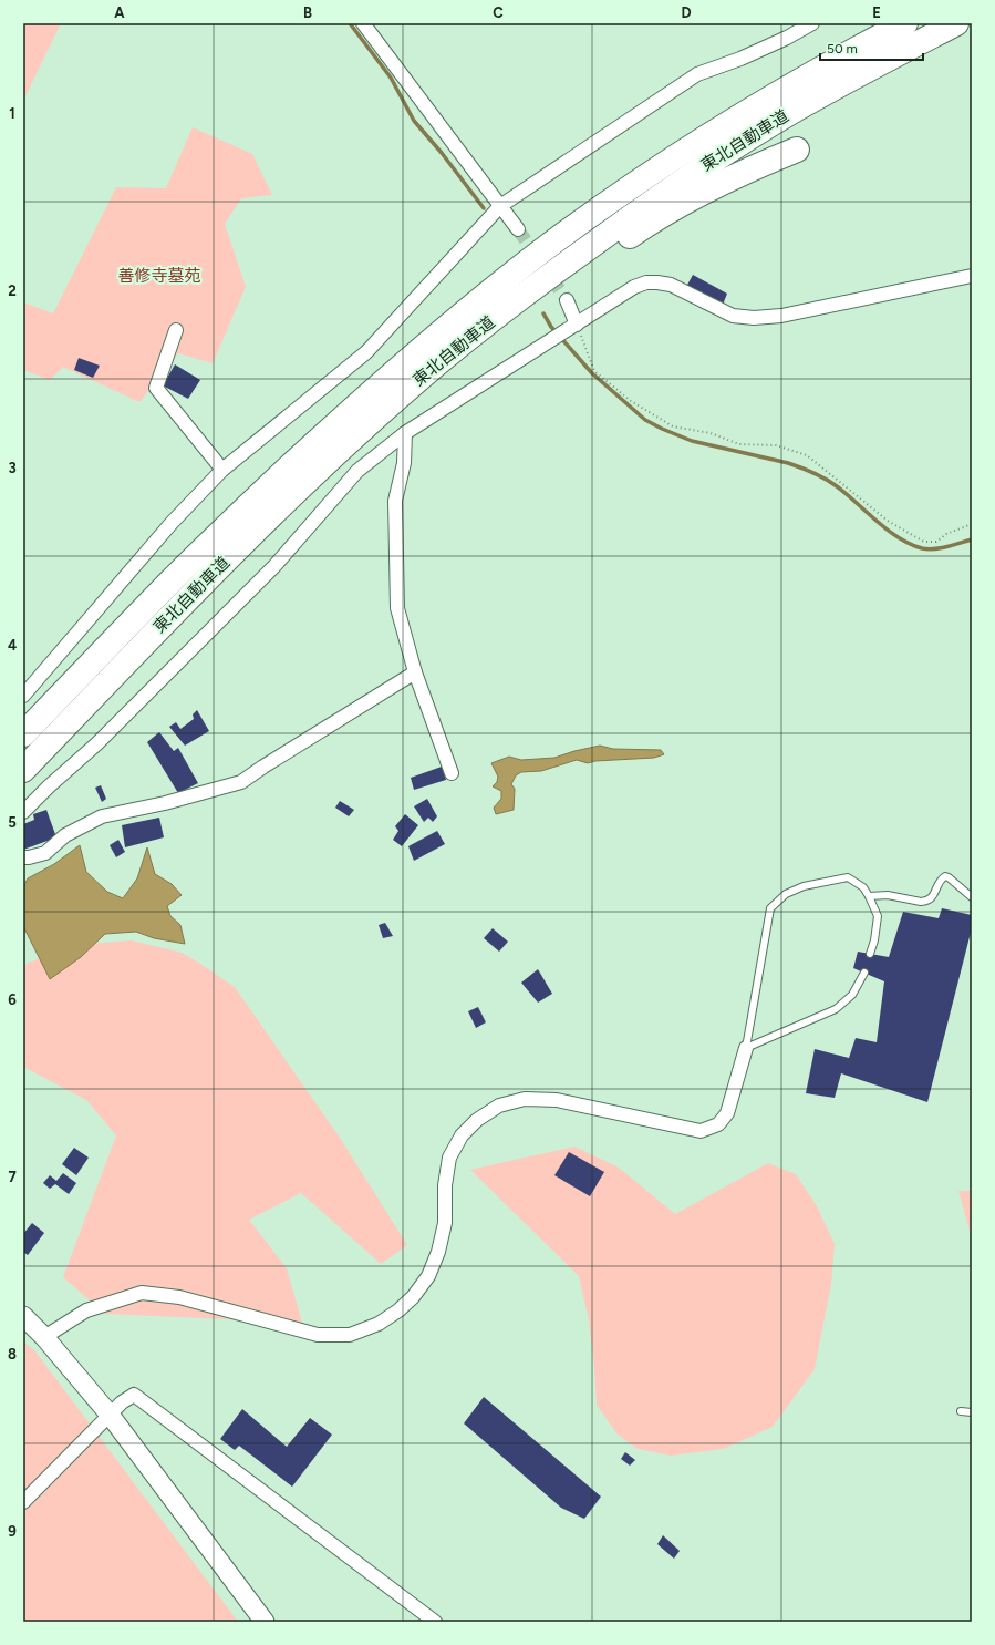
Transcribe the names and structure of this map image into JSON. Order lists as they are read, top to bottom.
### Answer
{
  "streets": {
    "highway": ["東北自動車道"]
  },
  "parks": ["善修寺墓苑"],
  "scale_bar": "50 m",
  "grid": {
    "columns": [
      "A",
      "B",
      "C",
      "D",
      "E"
    ],
    "rows": [
      "1",
      "2",
      "3",
      "4",
      "5",
      "6",
      "7",
      "8",
      "9"
    ]
  }
}
